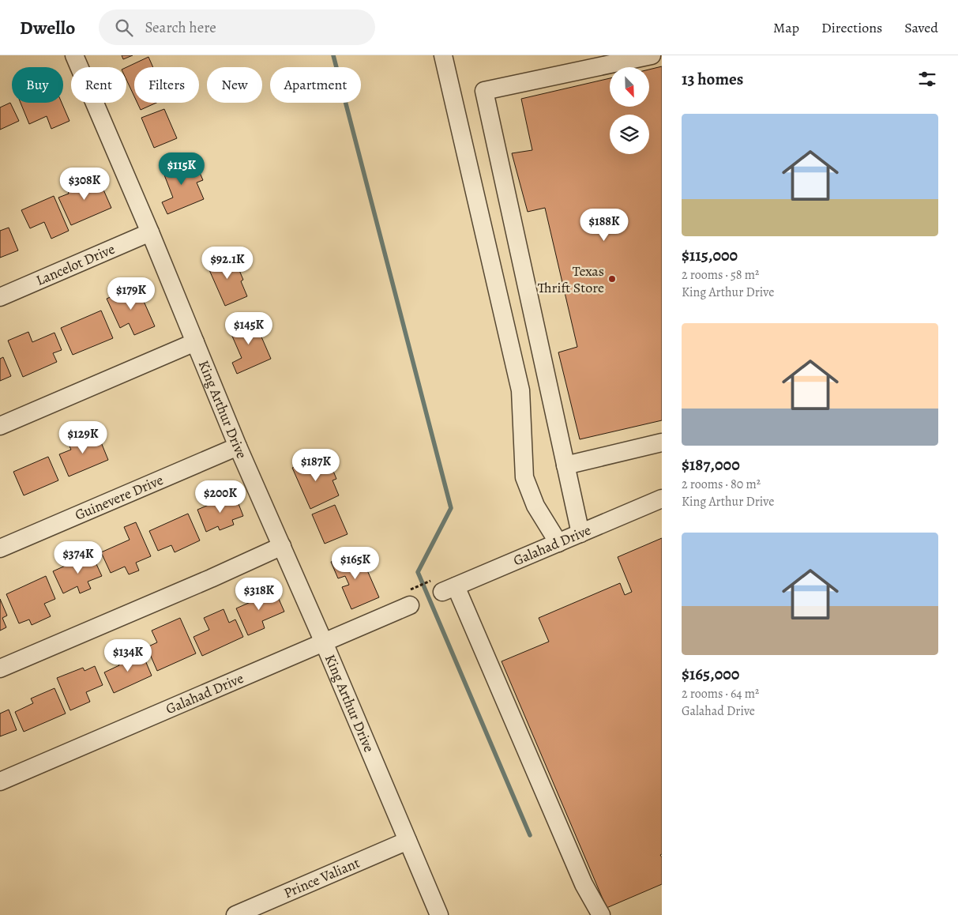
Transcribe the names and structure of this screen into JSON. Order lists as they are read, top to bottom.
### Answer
{
  "streets": {
    "street": [
      "Lancelot Drive",
      "King Arthur Drive",
      "Guinevere Drive",
      "Galahad Drive",
      "Prince Valiant"
    ]
  },
  "crossings": [
    ["Lancelot Drive", "King Arthur Drive"],
    ["King Arthur Drive", "Guinevere Drive"],
    ["King Arthur Drive", "Galahad Drive"],
    ["King Arthur Drive", "Prince Valiant"]
  ],
  "places": ["Texas Thrift Store"],
  "north": "bottom right",
  "page": {
    "header": "Dwello",
    "search": "Search here",
    "nav": ["Map", "Directions", "Saved"],
    "heading": "13 homes",
    "chip": [
      "Buy",
      "Rent",
      "Filters",
      "New",
      "Apartment"
    ],
    "list": [
      {
        "name": "$115,000",
        "note": "2 rooms · 58 m² · King Arthur Drive"
      },
      {
        "name": "$187,000",
        "note": "2 rooms · 80 m² · King Arthur Drive"
      },
      {
        "name": "$165,000",
        "note": "2 rooms · 64 m² · Galahad Drive"
      }
    ],
    "price": [
      "$115K",
      "$308K",
      "$188K",
      "$92.1K",
      "$179K",
      "$145K",
      "$129K",
      "$187K",
      "$200K",
      "$374K",
      "$165K",
      "$318K",
      "$134K"
    ]
  }
}
